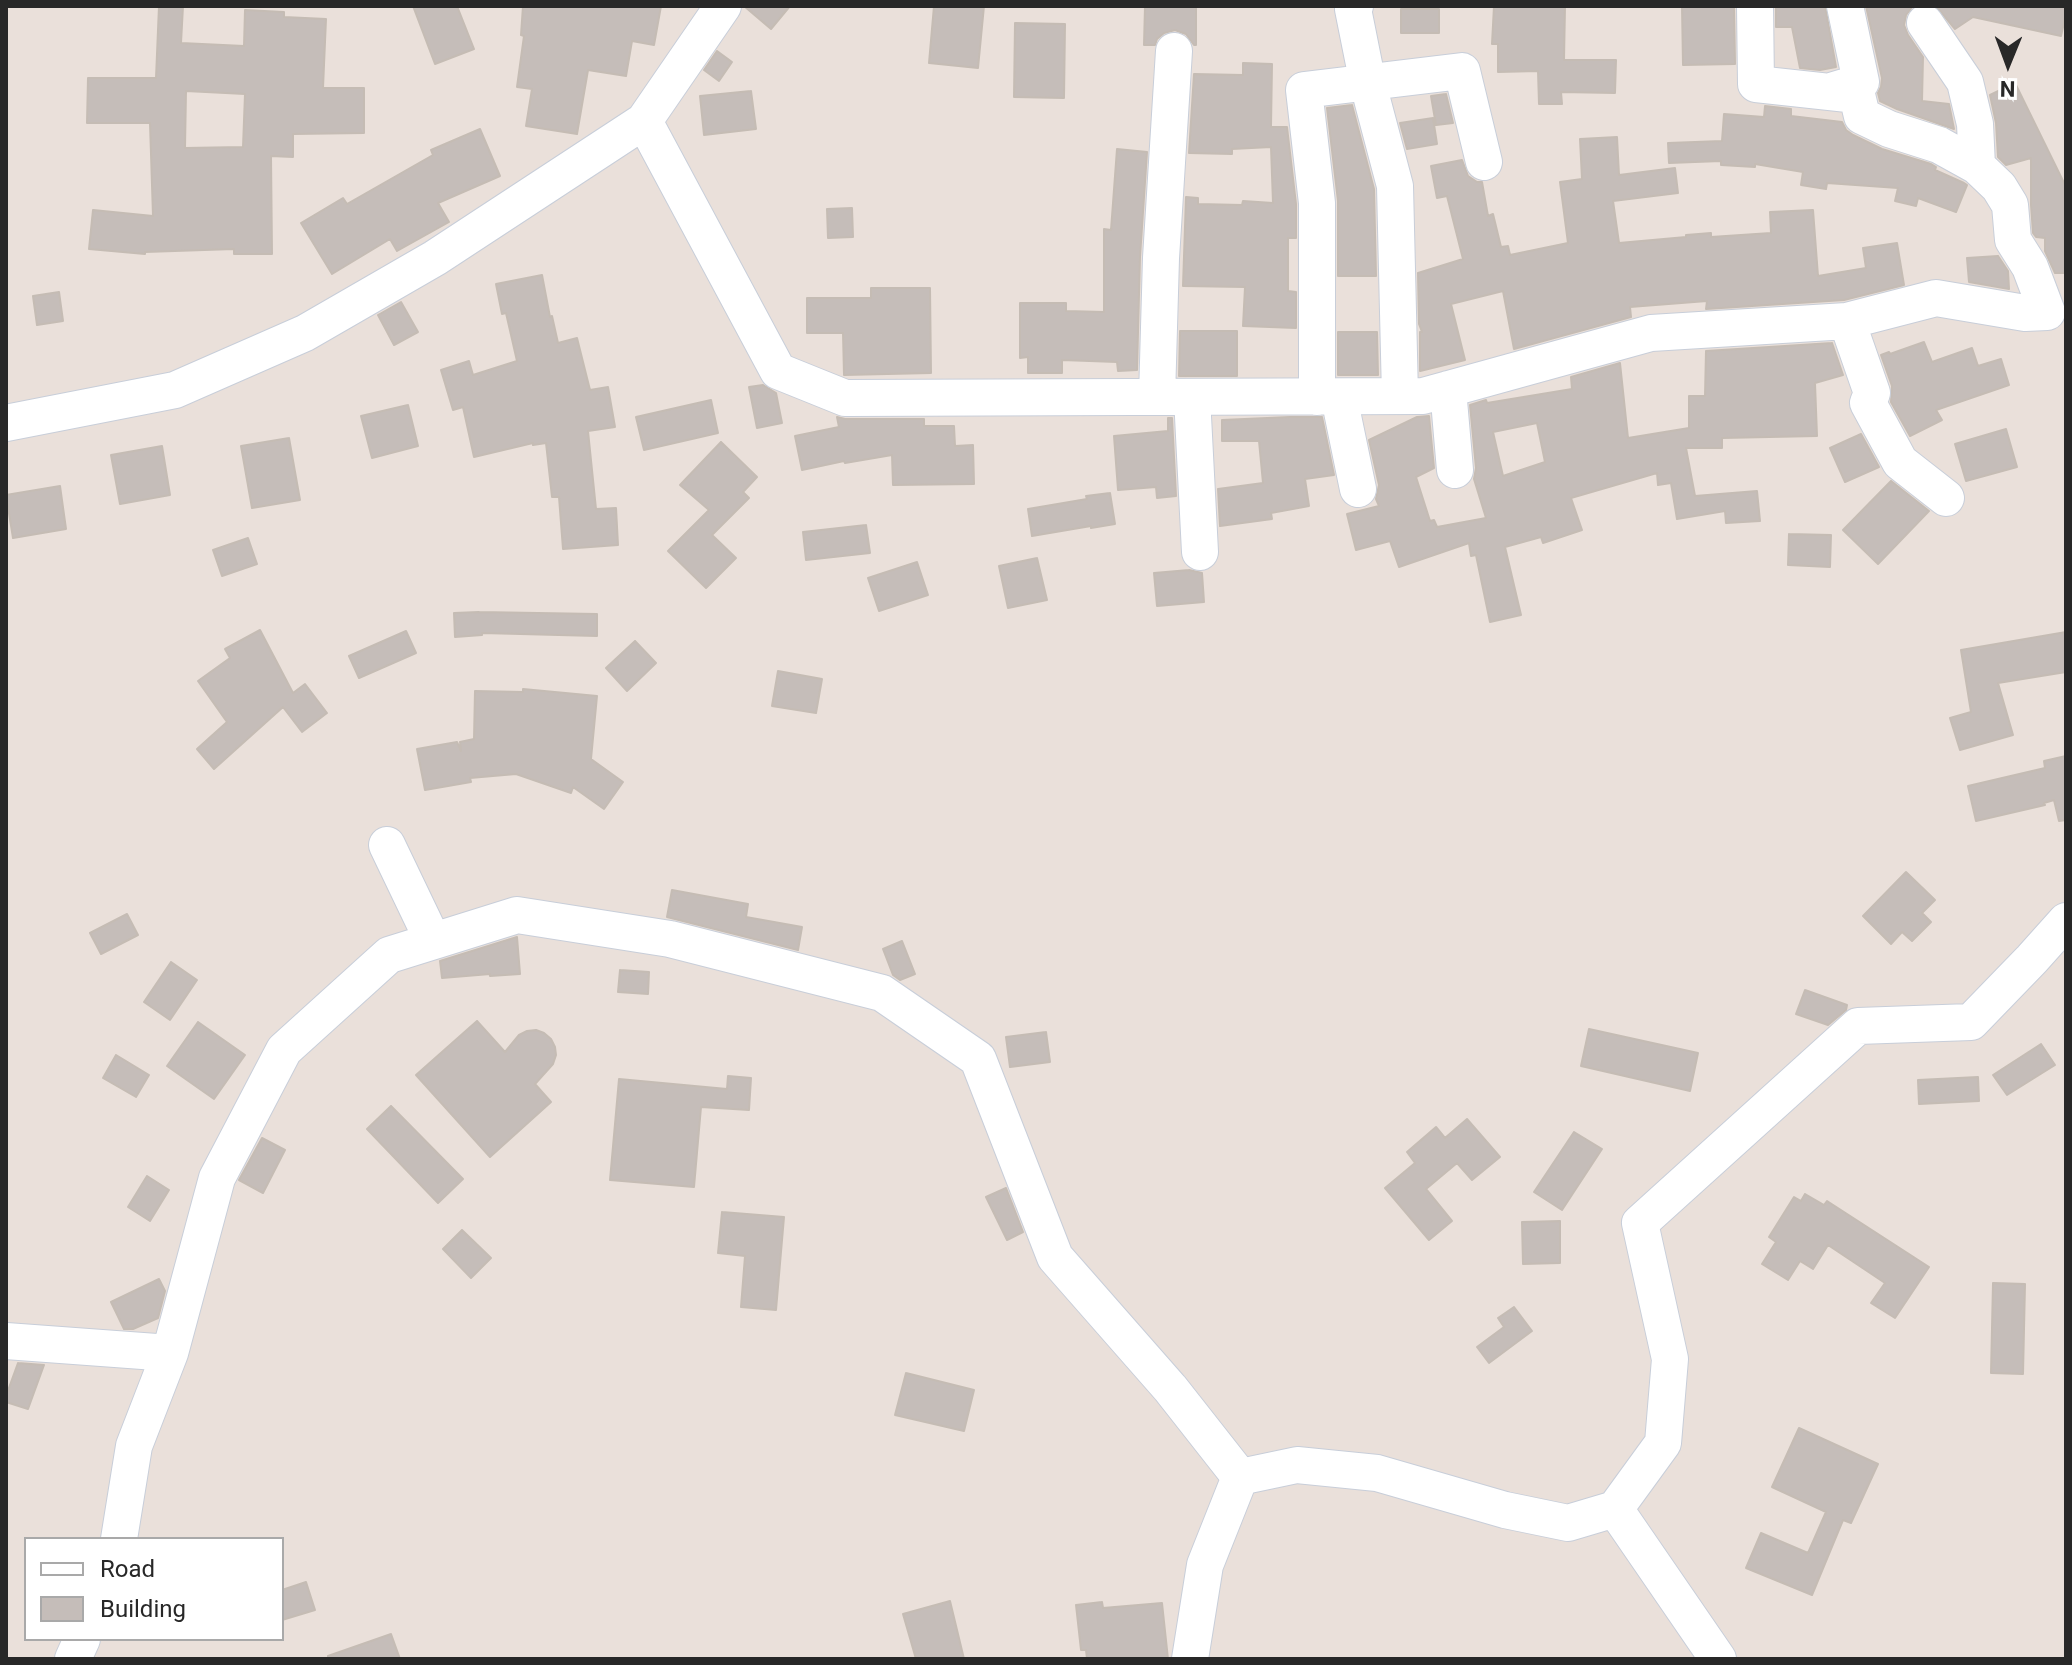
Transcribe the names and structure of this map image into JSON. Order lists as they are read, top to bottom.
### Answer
{
  "legend": ["Road", "Building"],
  "north": "bottom"
}
